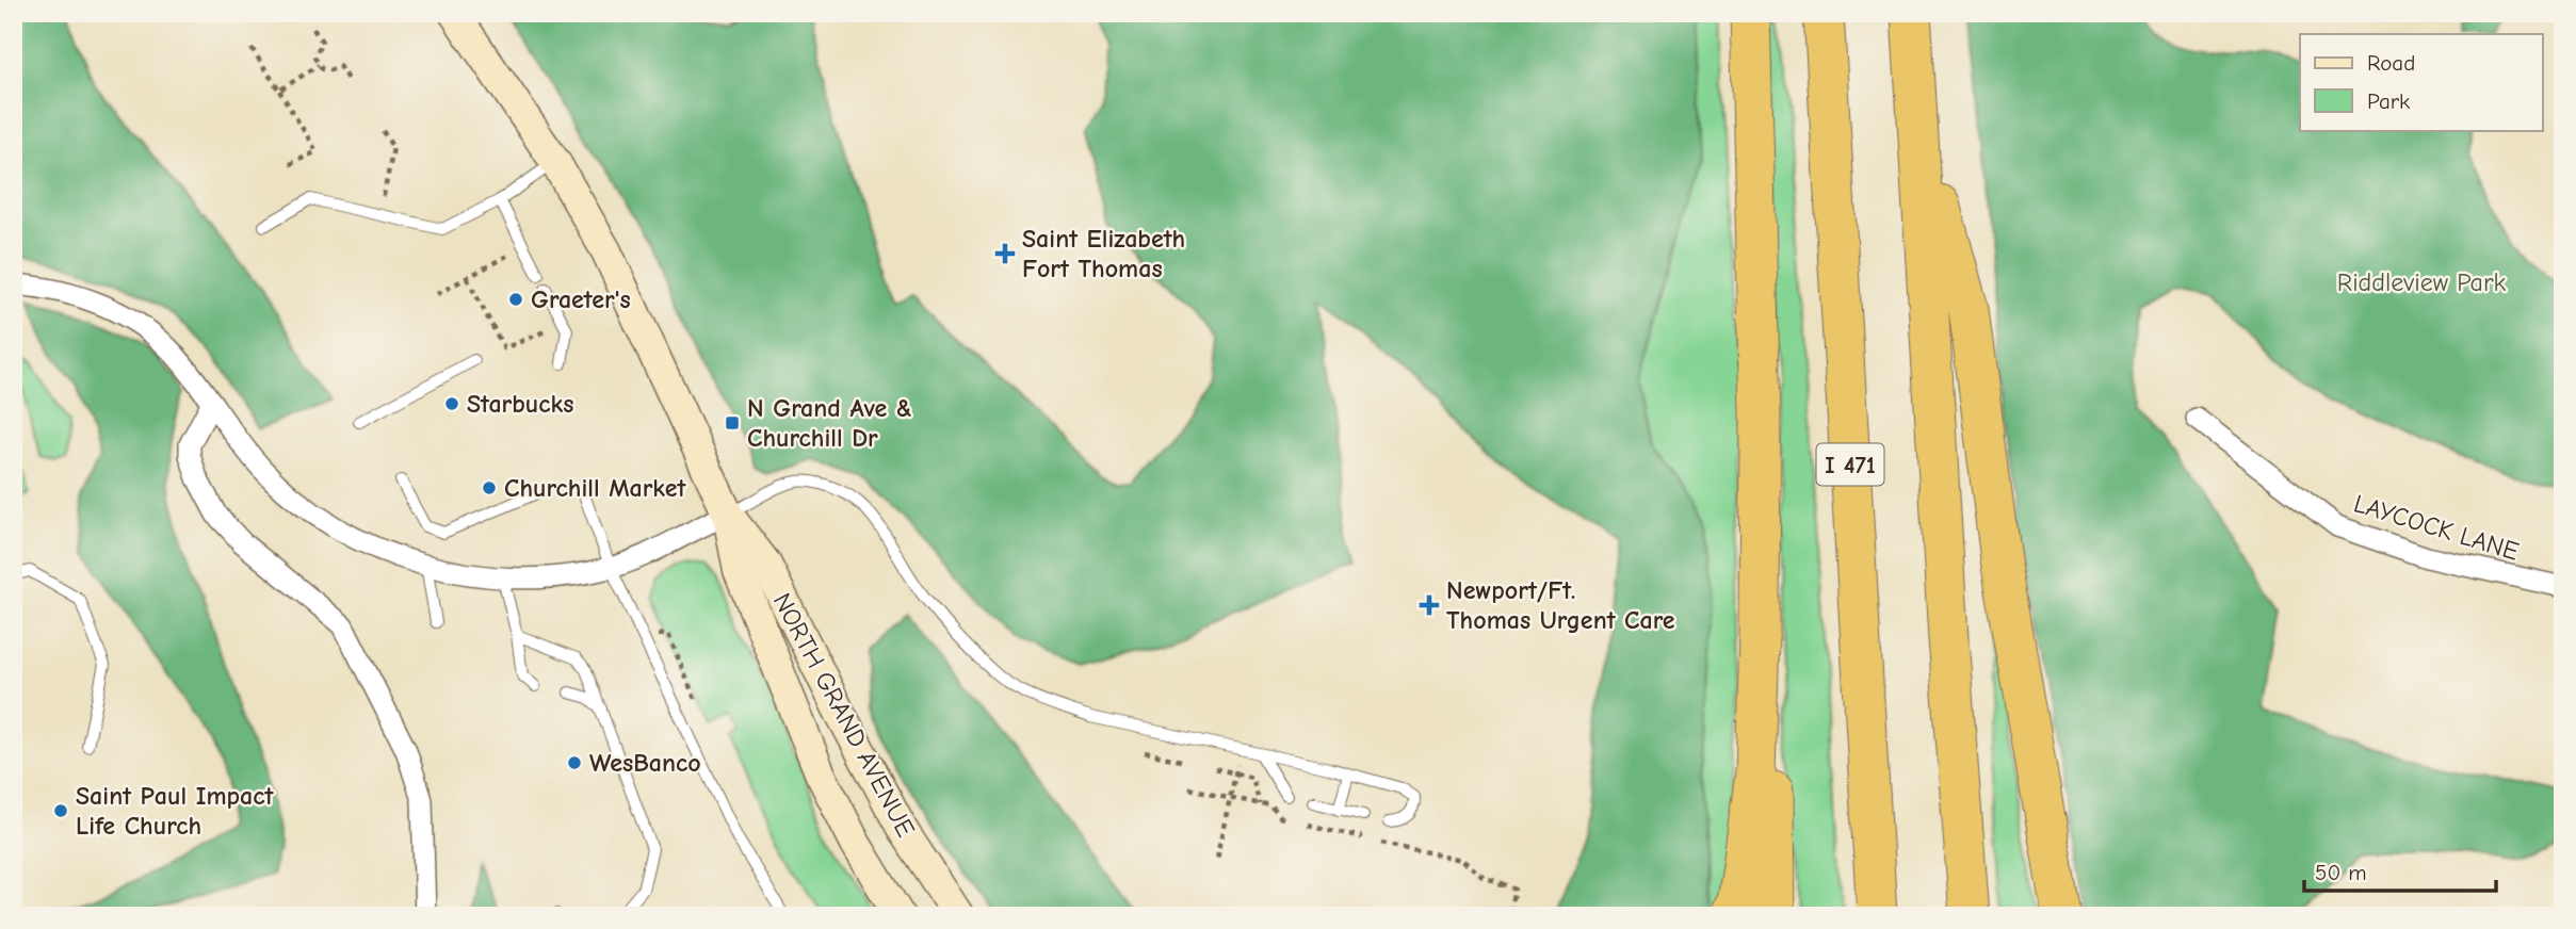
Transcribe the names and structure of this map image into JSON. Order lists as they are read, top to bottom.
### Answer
{
  "streets": {
    "highway": ["I 471"],
    "main road": ["NORTH GRAND AVENUE"],
    "street": ["LAYCOCK LANE"]
  },
  "parks": ["Riddleview Park"],
  "places": {
    "health": ["Saint Elizabeth Fort Thomas", "Newport/Ft. Thomas Urgent Care"],
    "other": [
      "Graeter's",
      "Starbucks",
      "Churchill Market",
      "WesBanco",
      "Saint Paul Impact Life Church"
    ],
    "transit": ["N Grand Ave & Churchill Dr"]
  },
  "legend": ["Road", "Park"],
  "scale_bar": "50 m"
}
